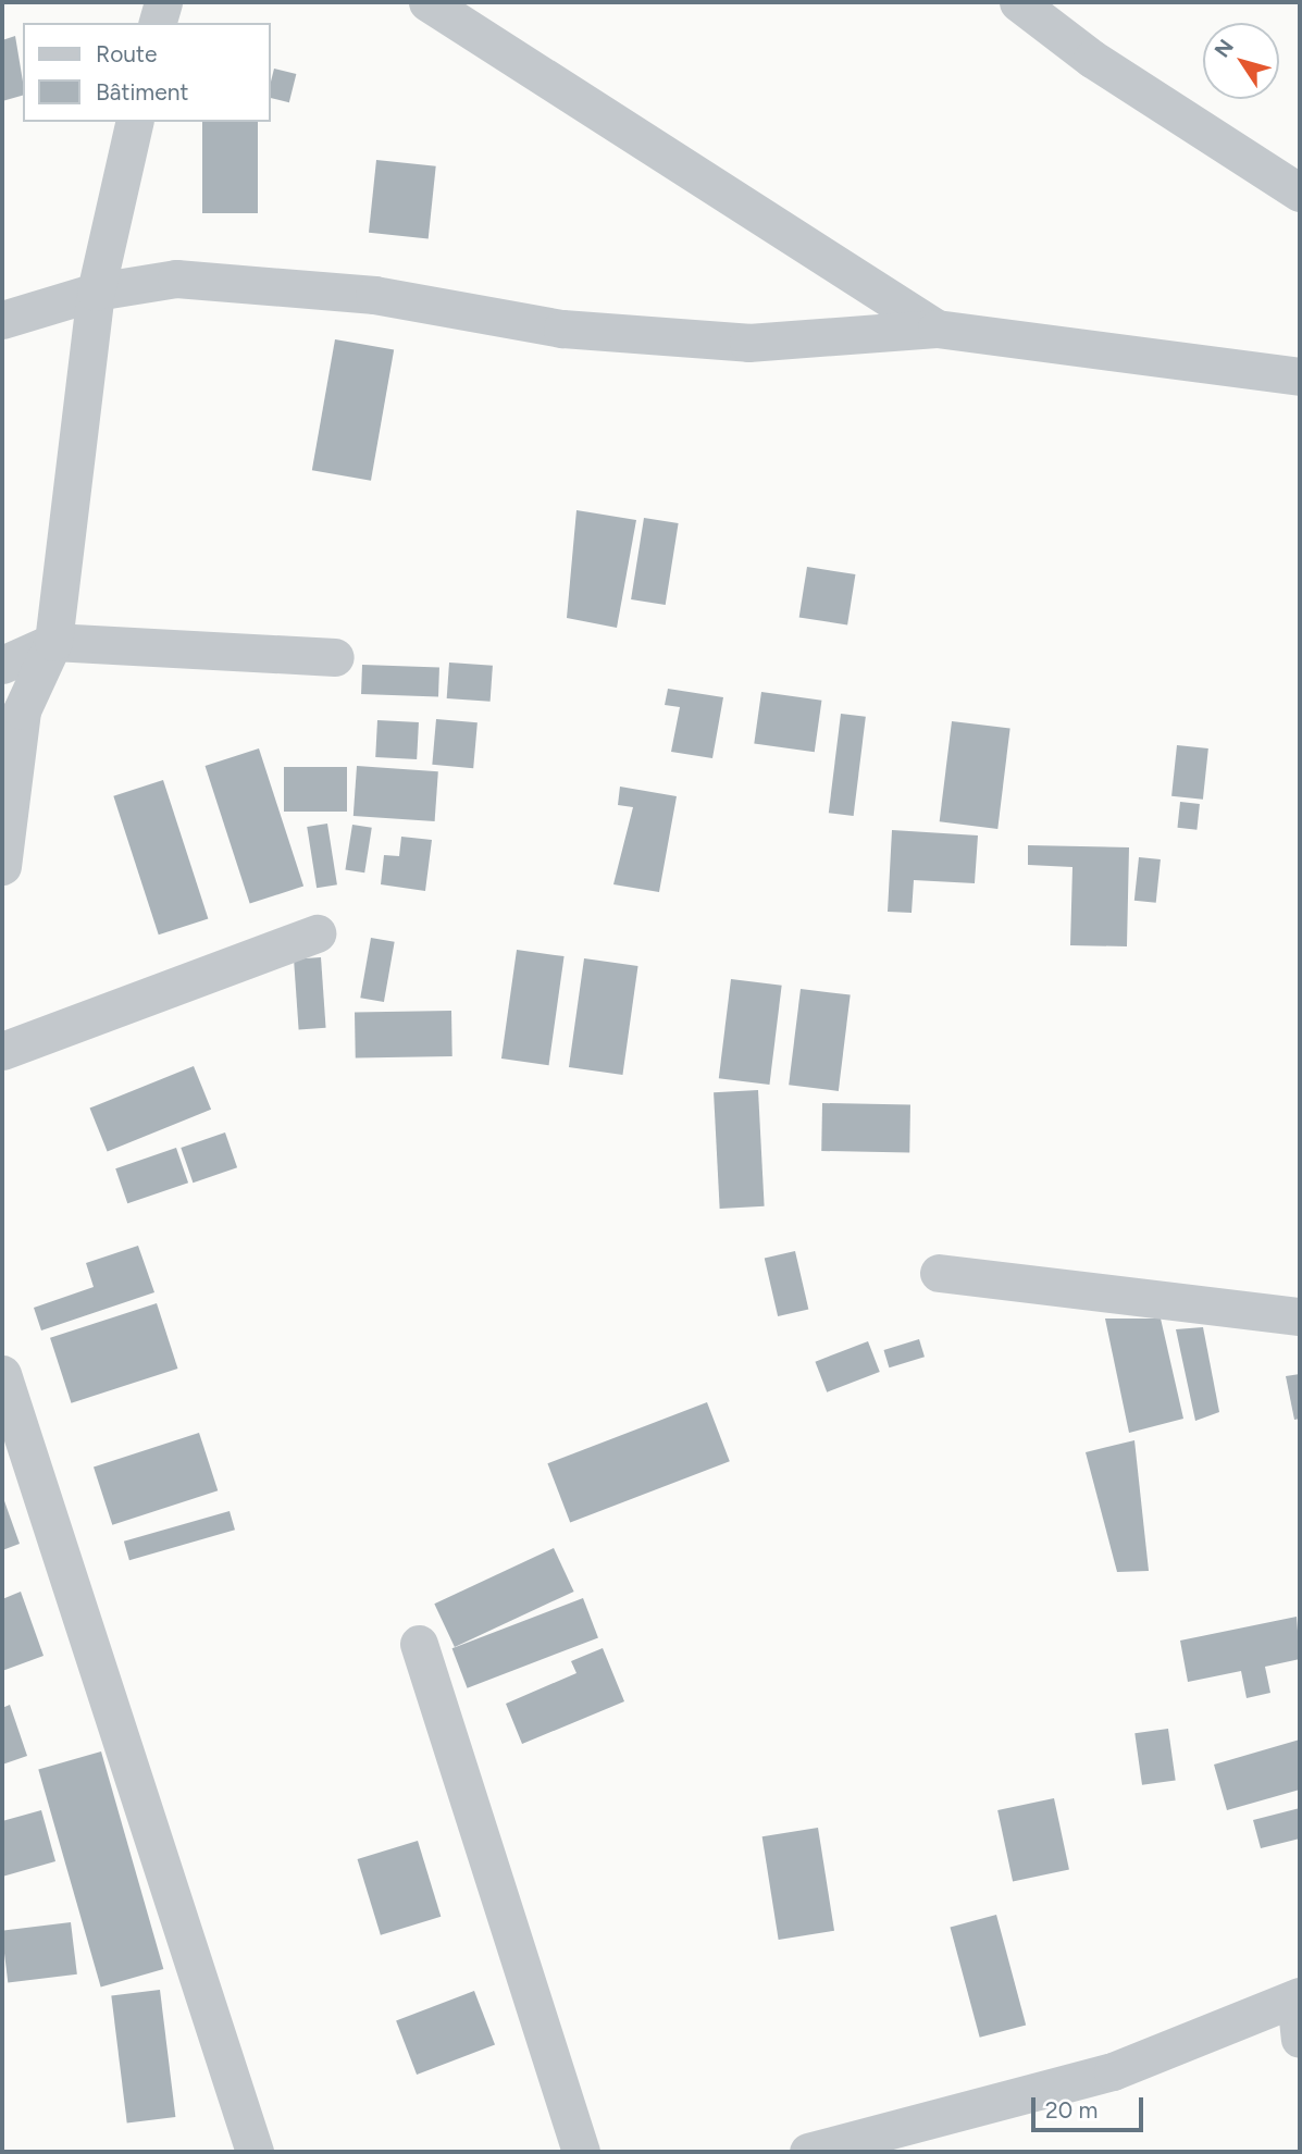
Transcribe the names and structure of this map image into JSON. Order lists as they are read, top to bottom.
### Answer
{
  "legend": ["Route", "Bâtiment"],
  "scale_bar": "20 m",
  "north": "top left"
}
